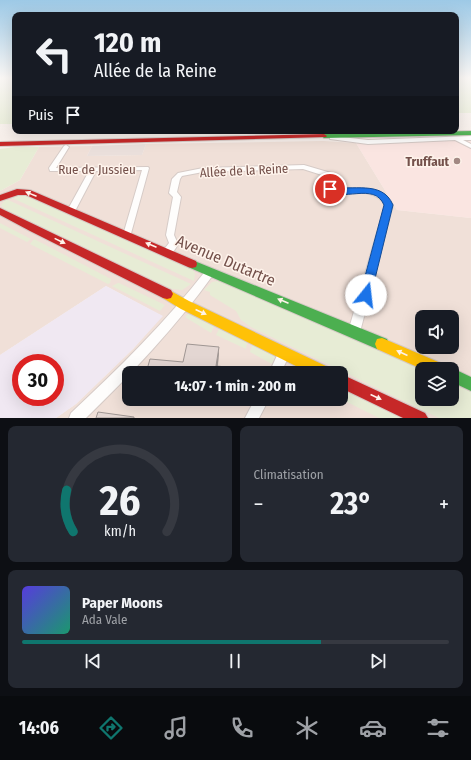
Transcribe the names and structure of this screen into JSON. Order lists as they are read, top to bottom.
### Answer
{
  "streets": {
    "main road": ["Avenue Dutartre"],
    "street": ["Rue de Jussieu", "Allée de la Reine"]
  },
  "crossings": [
    ["Rue de Jussieu", "Avenue Dutartre"],
    ["Allée de la Reine", "Avenue Dutartre"]
  ],
  "places": ["Truffaut"],
  "page": {
    "turn": ["120 m", "Allée de la Reine"],
    "then": "Puis",
    "limit": "30",
    "trip": "14:07 · 1 min · 200 m",
    "tile": "Climatisation",
    "heat": ["−", "23°", "+"],
    "song": ["Paper Moons", "Ada Vale"],
    "tabs": "14:06",
    "gauge": ["26", "km/h"]
  }
}
